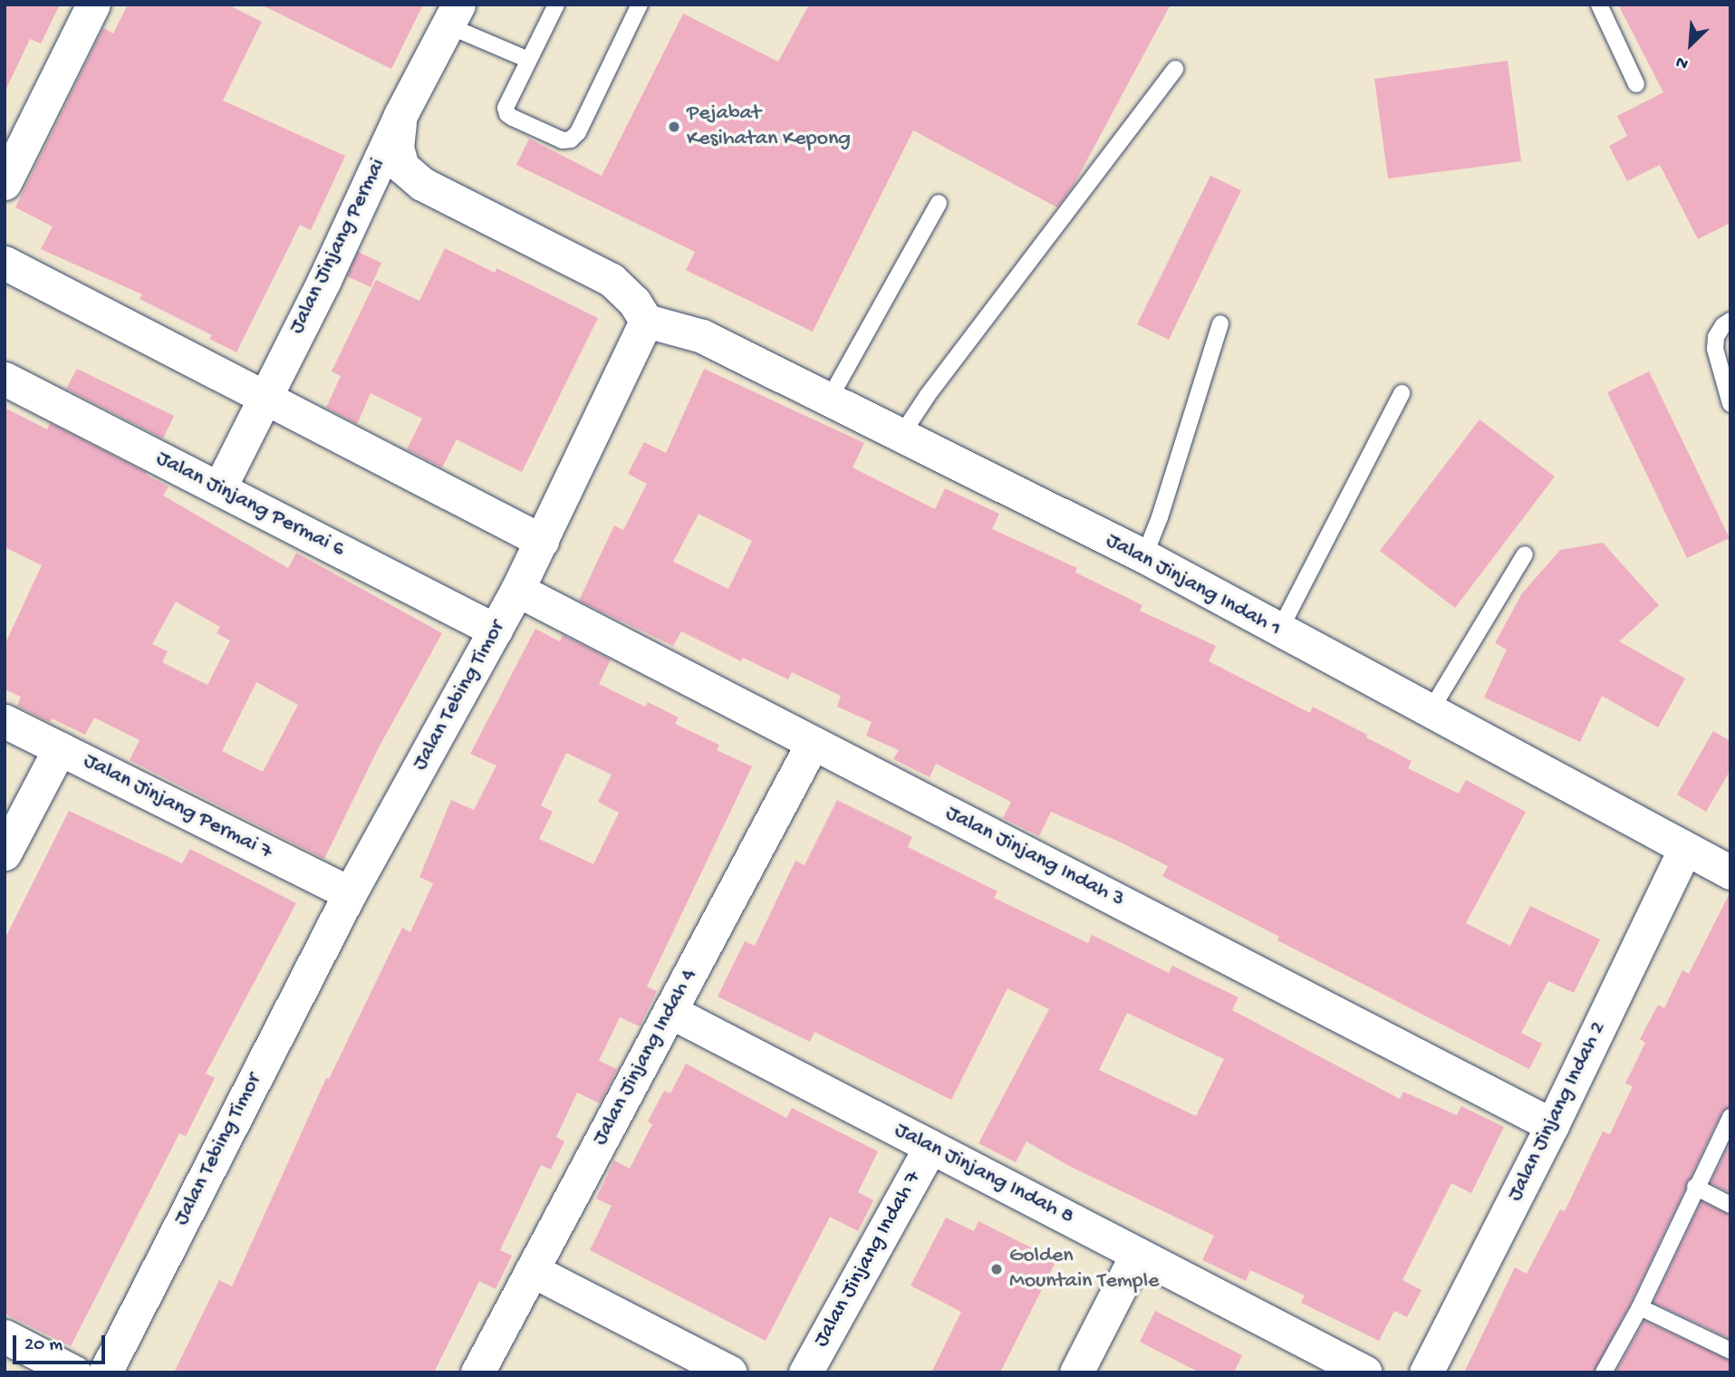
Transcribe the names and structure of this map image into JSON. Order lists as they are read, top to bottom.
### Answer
{
  "streets": {
    "street": [
      "Jalan Jinjang Permai",
      "Jalan Jinjang Permai 6",
      "Jalan Jinjang Indah 1",
      "Jalan Tebing Timor",
      "Jalan Jinjang Permai 7",
      "Jalan Jinjang Indah 3",
      "Jalan Jinjang Indah 4",
      "Jalan Jinjang Indah 2",
      "Jalan Jinjang Indah 8",
      "Jalan Jinjang Indah 7"
    ]
  },
  "crossings": [
    ["Jalan Jinjang Permai", "Jalan Jinjang Permai 6"],
    ["Jalan Jinjang Permai 6", "Jalan Tebing Timor"],
    ["Jalan Jinjang Indah 1", "Jalan Tebing Timor"],
    ["Jalan Jinjang Indah 1", "Jalan Jinjang Indah 2"],
    ["Jalan Tebing Timor", "Jalan Jinjang Permai 7"],
    ["Jalan Tebing Timor", "Jalan Jinjang Indah 3"],
    ["Jalan Jinjang Indah 3", "Jalan Jinjang Indah 4"],
    ["Jalan Jinjang Indah 3", "Jalan Jinjang Indah 2"],
    ["Jalan Jinjang Indah 4", "Jalan Jinjang Indah 8"],
    ["Jalan Jinjang Indah 8", "Jalan Jinjang Indah 7"]
  ],
  "places": ["Pejabat Kesihatan Kepong", "Golden Mountain Temple"],
  "scale_bar": "20 m",
  "north": "bottom left"
}
